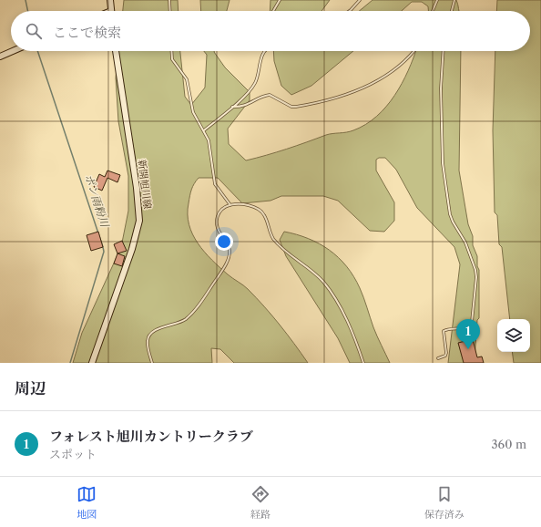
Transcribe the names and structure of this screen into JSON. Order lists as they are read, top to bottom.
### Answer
{
  "streets": {
    "main road": ["新開旭川線"]
  },
  "water": ["ポン雨粉川"],
  "page": {
    "search": "ここで検索",
    "pins": "1",
    "heading": "周辺",
    "list": [
      {
        "mark": "1",
        "name": "フォレスト旭川カントリークラブ",
        "note": "スポット",
        "value": "360 m"
      }
    ],
    "nav": ["地図", "経路", "保存済み"]
  }
}
